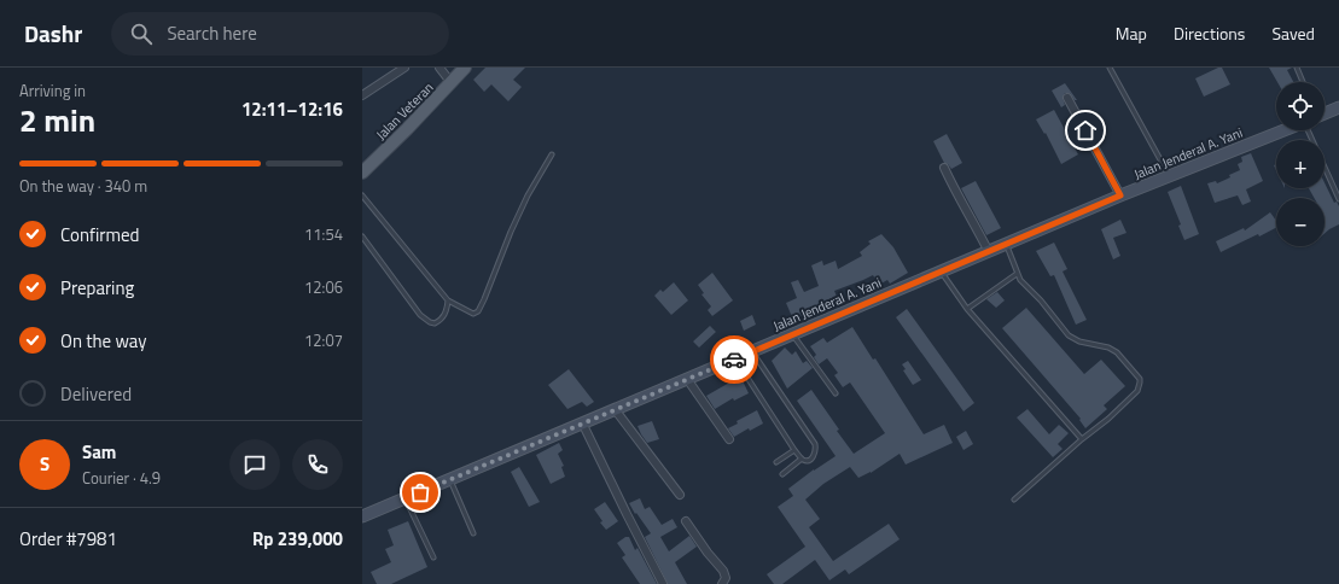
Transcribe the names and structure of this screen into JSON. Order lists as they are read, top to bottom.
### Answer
{
  "streets": {
    "main road": ["Jalan Veteran", "Jalan Jenderal A. Yani"]
  },
  "page": {
    "header": "Dashr",
    "search": "Search here",
    "nav": ["Map", "Directions", "Saved"],
    "heading": ["2 min", "Arriving in", "12:11–12:16"],
    "panel": [
      "Sam",
      "Courier · 4.9",
      "Order #7981",
      "Rp 239,000"
    ],
    "map_buttons": ["+", "−"],
    "bar": "On the way · 340 m",
    "list": [
      ["Confirmed", "11:54"],
      ["Preparing", "12:06"],
      ["On the way", "12:07"],
      "Delivered"
    ],
    "round": "S"
  }
}
